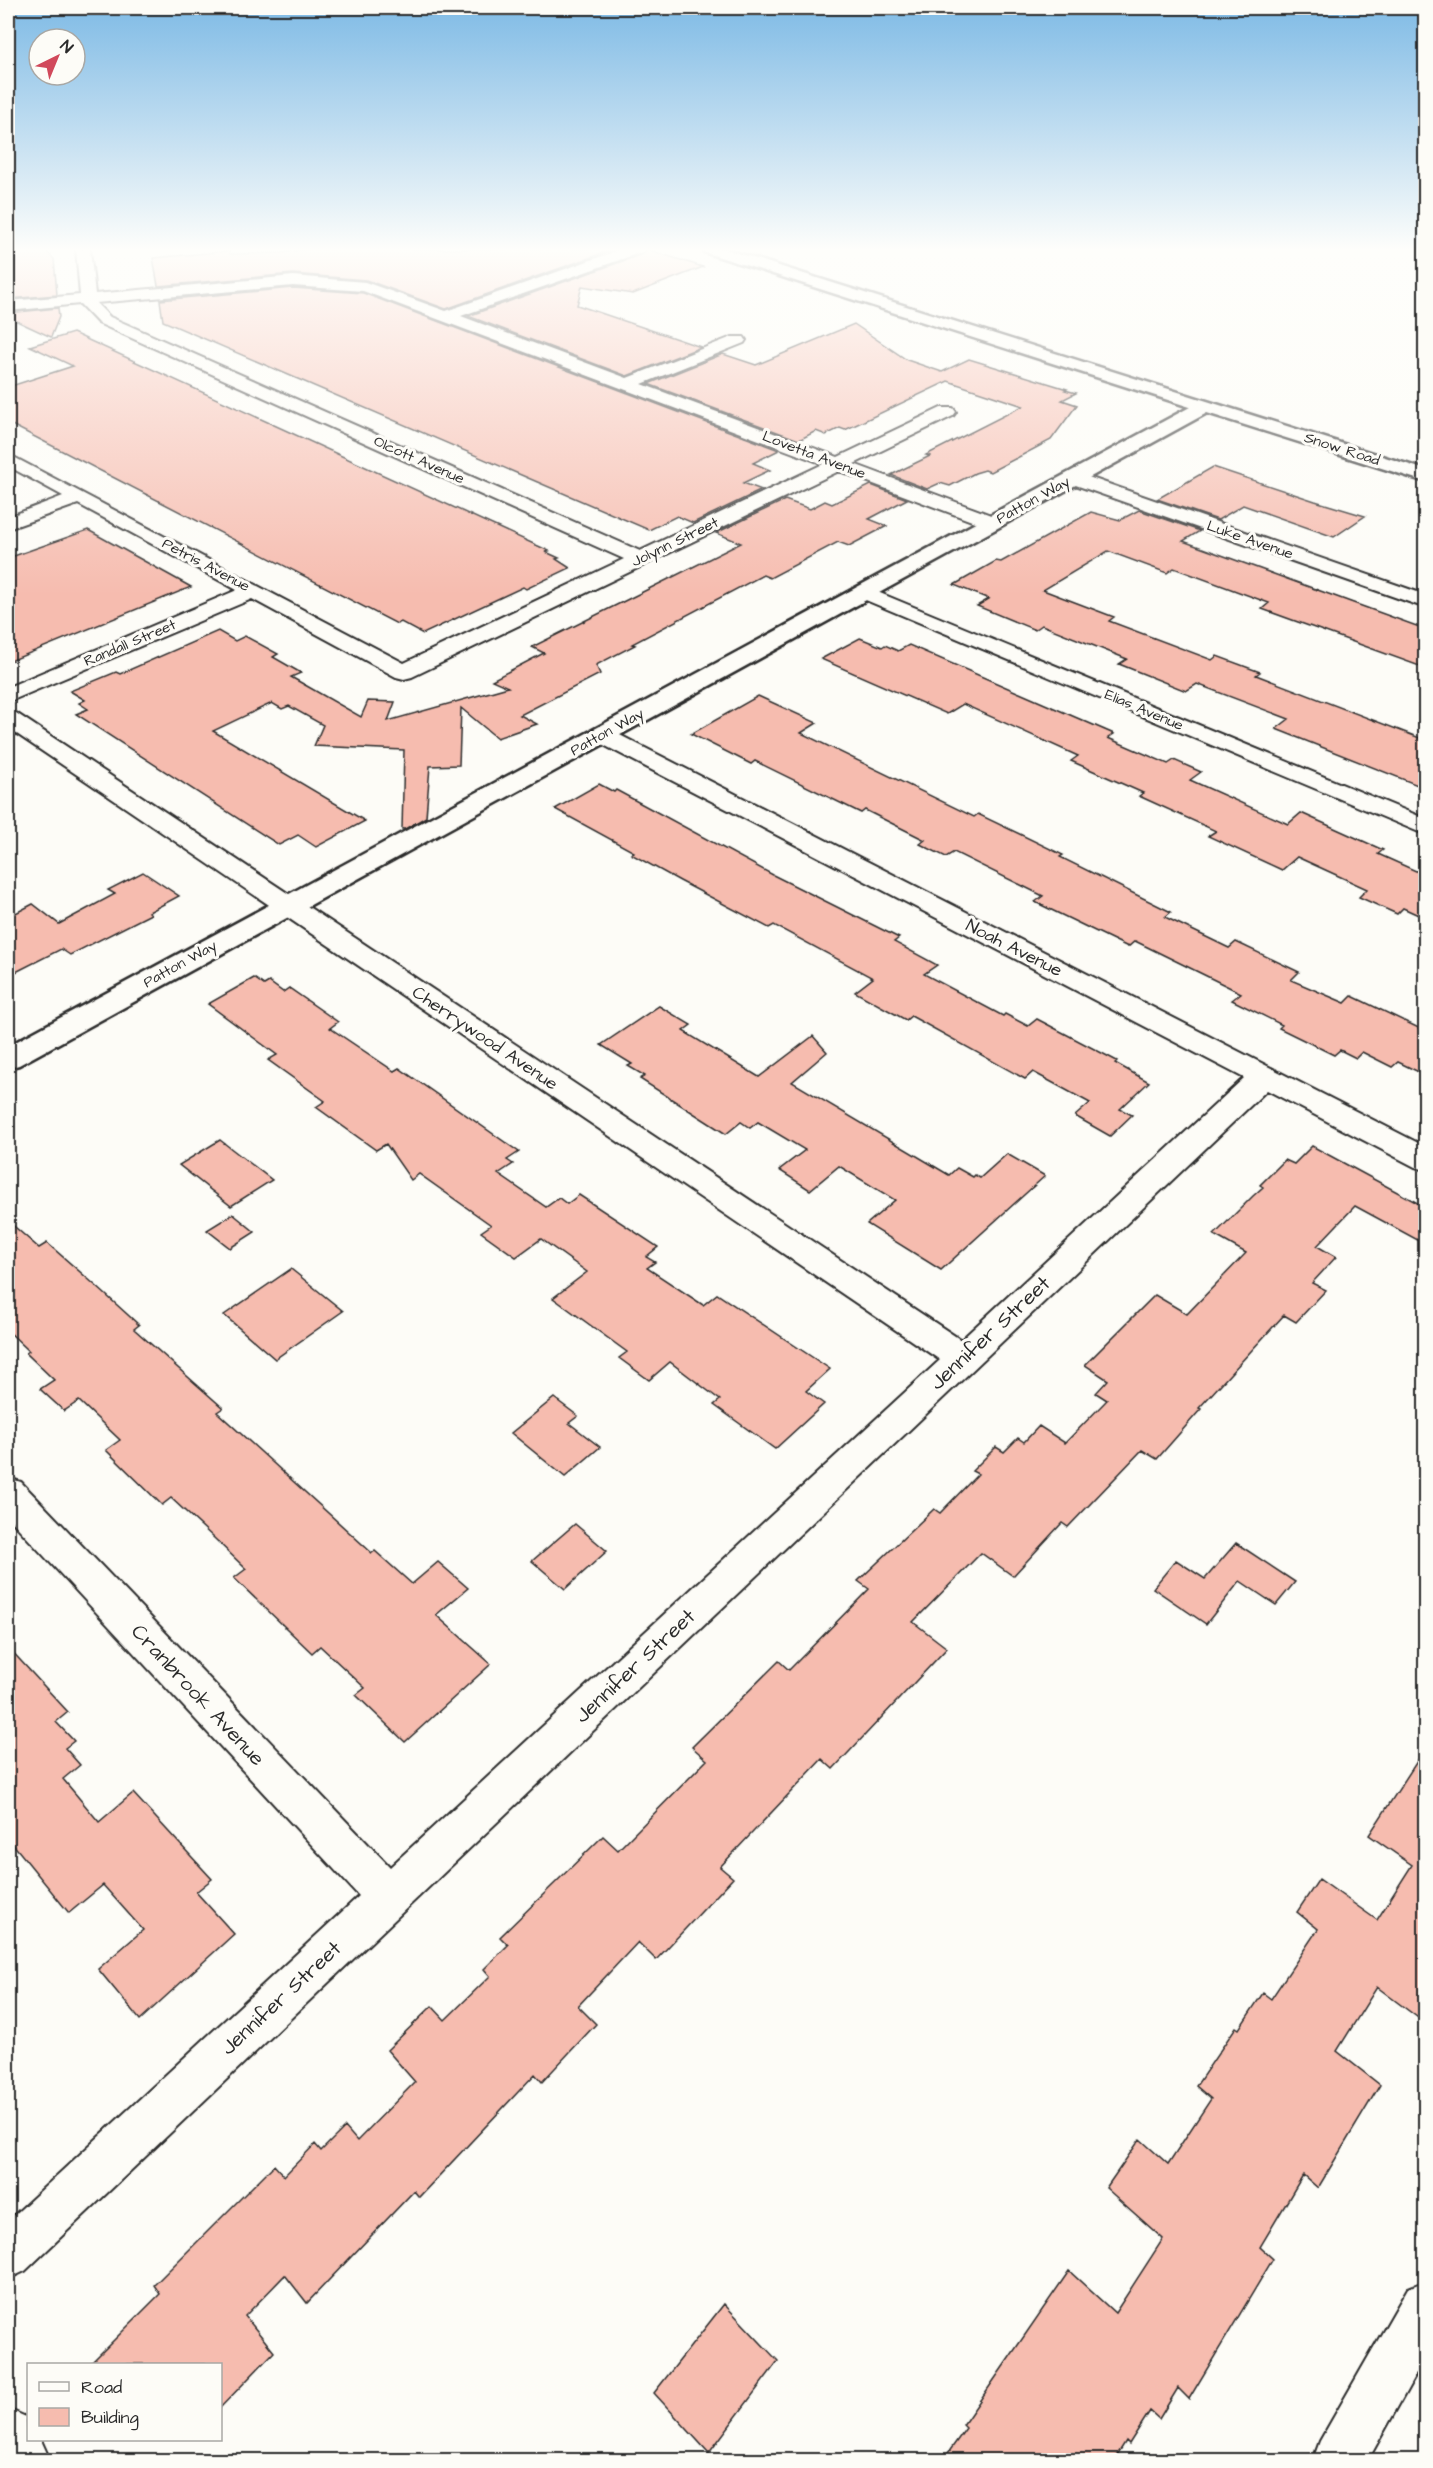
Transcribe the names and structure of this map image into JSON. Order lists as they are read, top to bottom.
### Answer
{
  "streets": {
    "street": [
      "Snow Road",
      "Lovetta Avenue",
      "Olcott Avenue",
      "Patton Way",
      "Luke Avenue",
      "Jolynn Street",
      "Petris Avenue",
      "Randall Street",
      "Elias Avenue",
      "Noah Avenue",
      "Cherrywood Avenue",
      "Jennifer Street",
      "Cranbrook Avenue"
    ]
  },
  "crossings": [
    ["Snow Road", "Patton Way"],
    ["Lovetta Avenue", "Patton Way"],
    ["Lovetta Avenue", "Jolynn Street"],
    ["Olcott Avenue", "Jolynn Street"],
    ["Patton Way", "Luke Avenue"],
    ["Patton Way", "Elias Avenue"],
    ["Patton Way", "Noah Avenue"],
    ["Patton Way", "Cherrywood Avenue"],
    ["Jolynn Street", "Petris Avenue"],
    ["Petris Avenue", "Randall Street"],
    ["Noah Avenue", "Jennifer Street"],
    ["Cherrywood Avenue", "Jennifer Street"],
    ["Jennifer Street", "Cranbrook Avenue"]
  ],
  "legend": ["Road", "Building"],
  "north": "top right"
}
